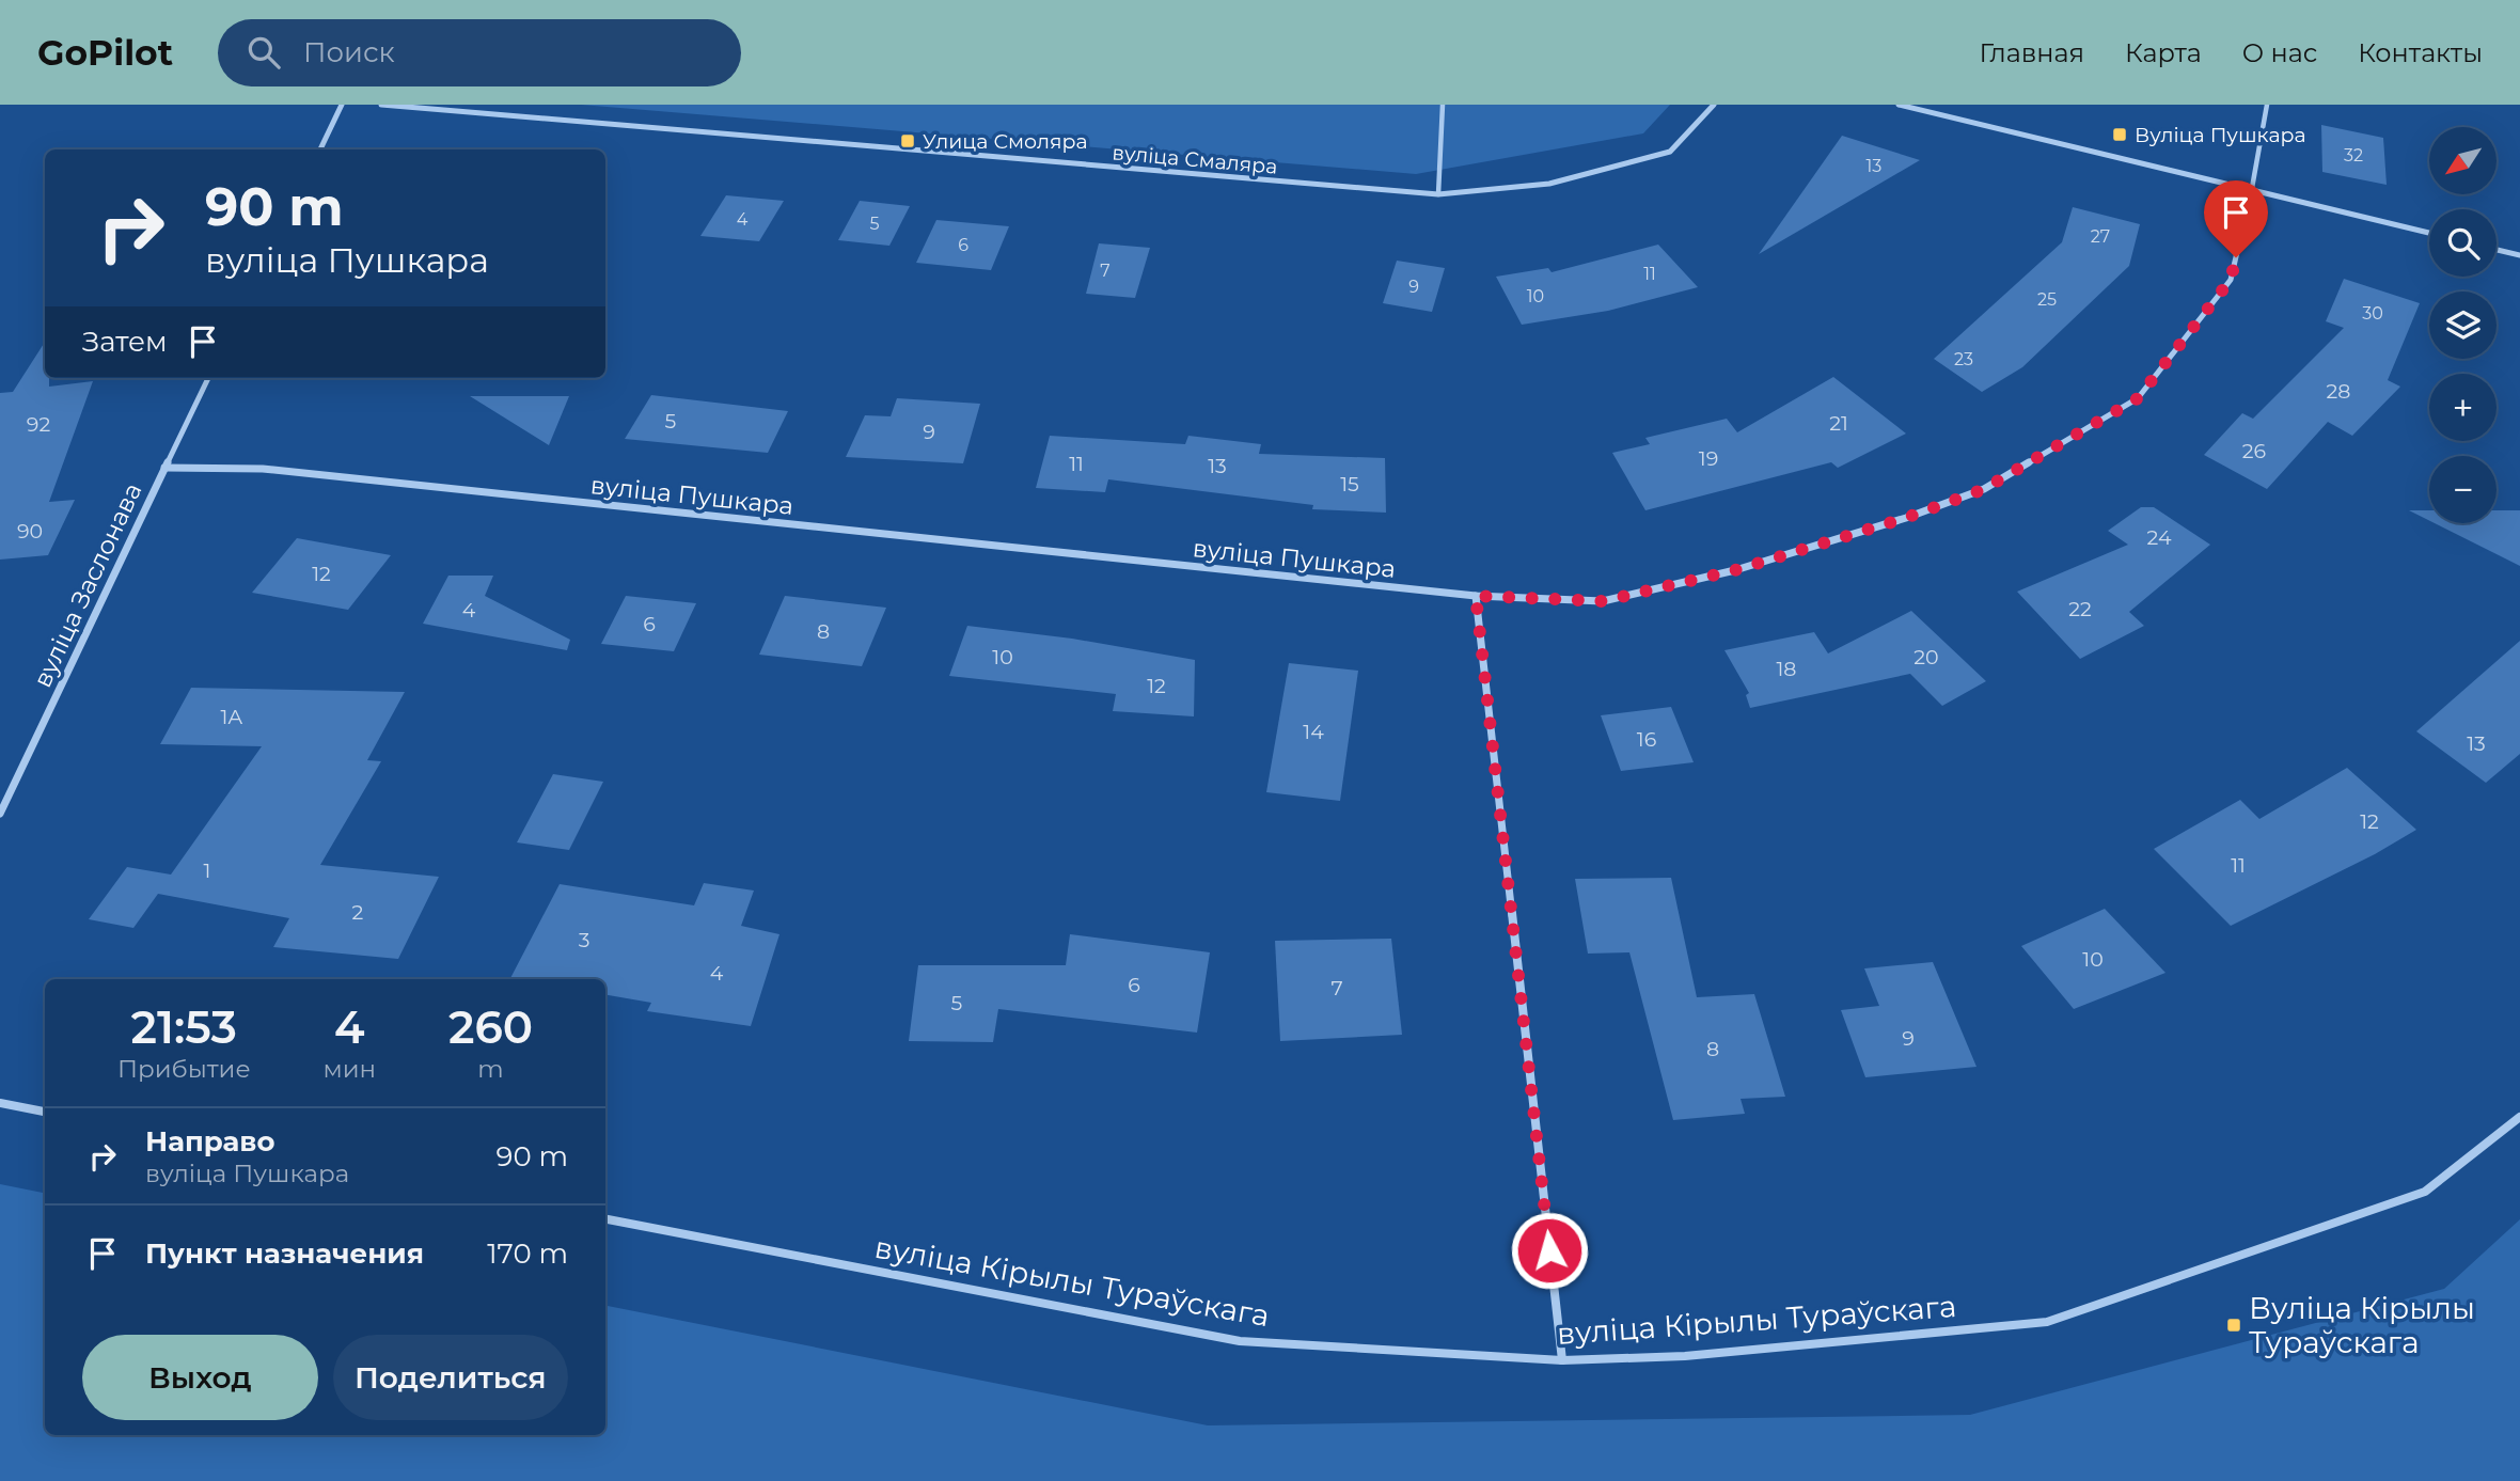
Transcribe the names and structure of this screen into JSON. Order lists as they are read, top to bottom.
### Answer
{
  "streets": {
    "street": [
      "вуліца Смаляра",
      "вуліца Пушкара",
      "вуліца Заслонава",
      "вуліца Кірылы Тураўскага"
    ]
  },
  "crossings": [
    ["вуліца Пушкара", "вуліца Заслонава"]
  ],
  "places": {
    "transit": ["Вуліца Пушкара", "Улица Смоляра", "Вуліца Кірылы Тураўскага"]
  },
  "house_numbers": [
    "32",
    "13",
    "4",
    "5",
    "27",
    "6",
    "7",
    "11",
    "9",
    "10",
    "25",
    "30",
    "23",
    "28",
    "5",
    "21",
    "92",
    "9",
    "26",
    "19",
    "11",
    "13",
    "15",
    "90",
    "24",
    "12",
    "22",
    "4",
    "6",
    "8",
    "10",
    "20",
    "18",
    "12",
    "1А",
    "14",
    "16",
    "13",
    "12",
    "11",
    "1",
    "2",
    "3",
    "10",
    "4",
    "6",
    "7",
    "5",
    "9",
    "8"
  ],
  "north": "bottom left",
  "page": {
    "header": "GoPilot",
    "search": "Поиск",
    "nav": [
      "Главная",
      "Карта",
      "О нас",
      "Контакты"
    ],
    "map_buttons": ["+", "−"],
    "turn": ["90 m", "вуліца Пушкара"],
    "then": "Затем",
    "eta": [
      "21:53",
      "Прибытие",
      "4",
      "мин",
      "260",
      "m"
    ],
    "list": [
      {
        "name": "Направо",
        "note": "вуліца Пушкара",
        "value": "90 m"
      },
      {
        "name": "Пункт назначения",
        "value": "170 m"
      }
    ],
    "buttons": ["Выход", "Поделиться"]
  }
}
